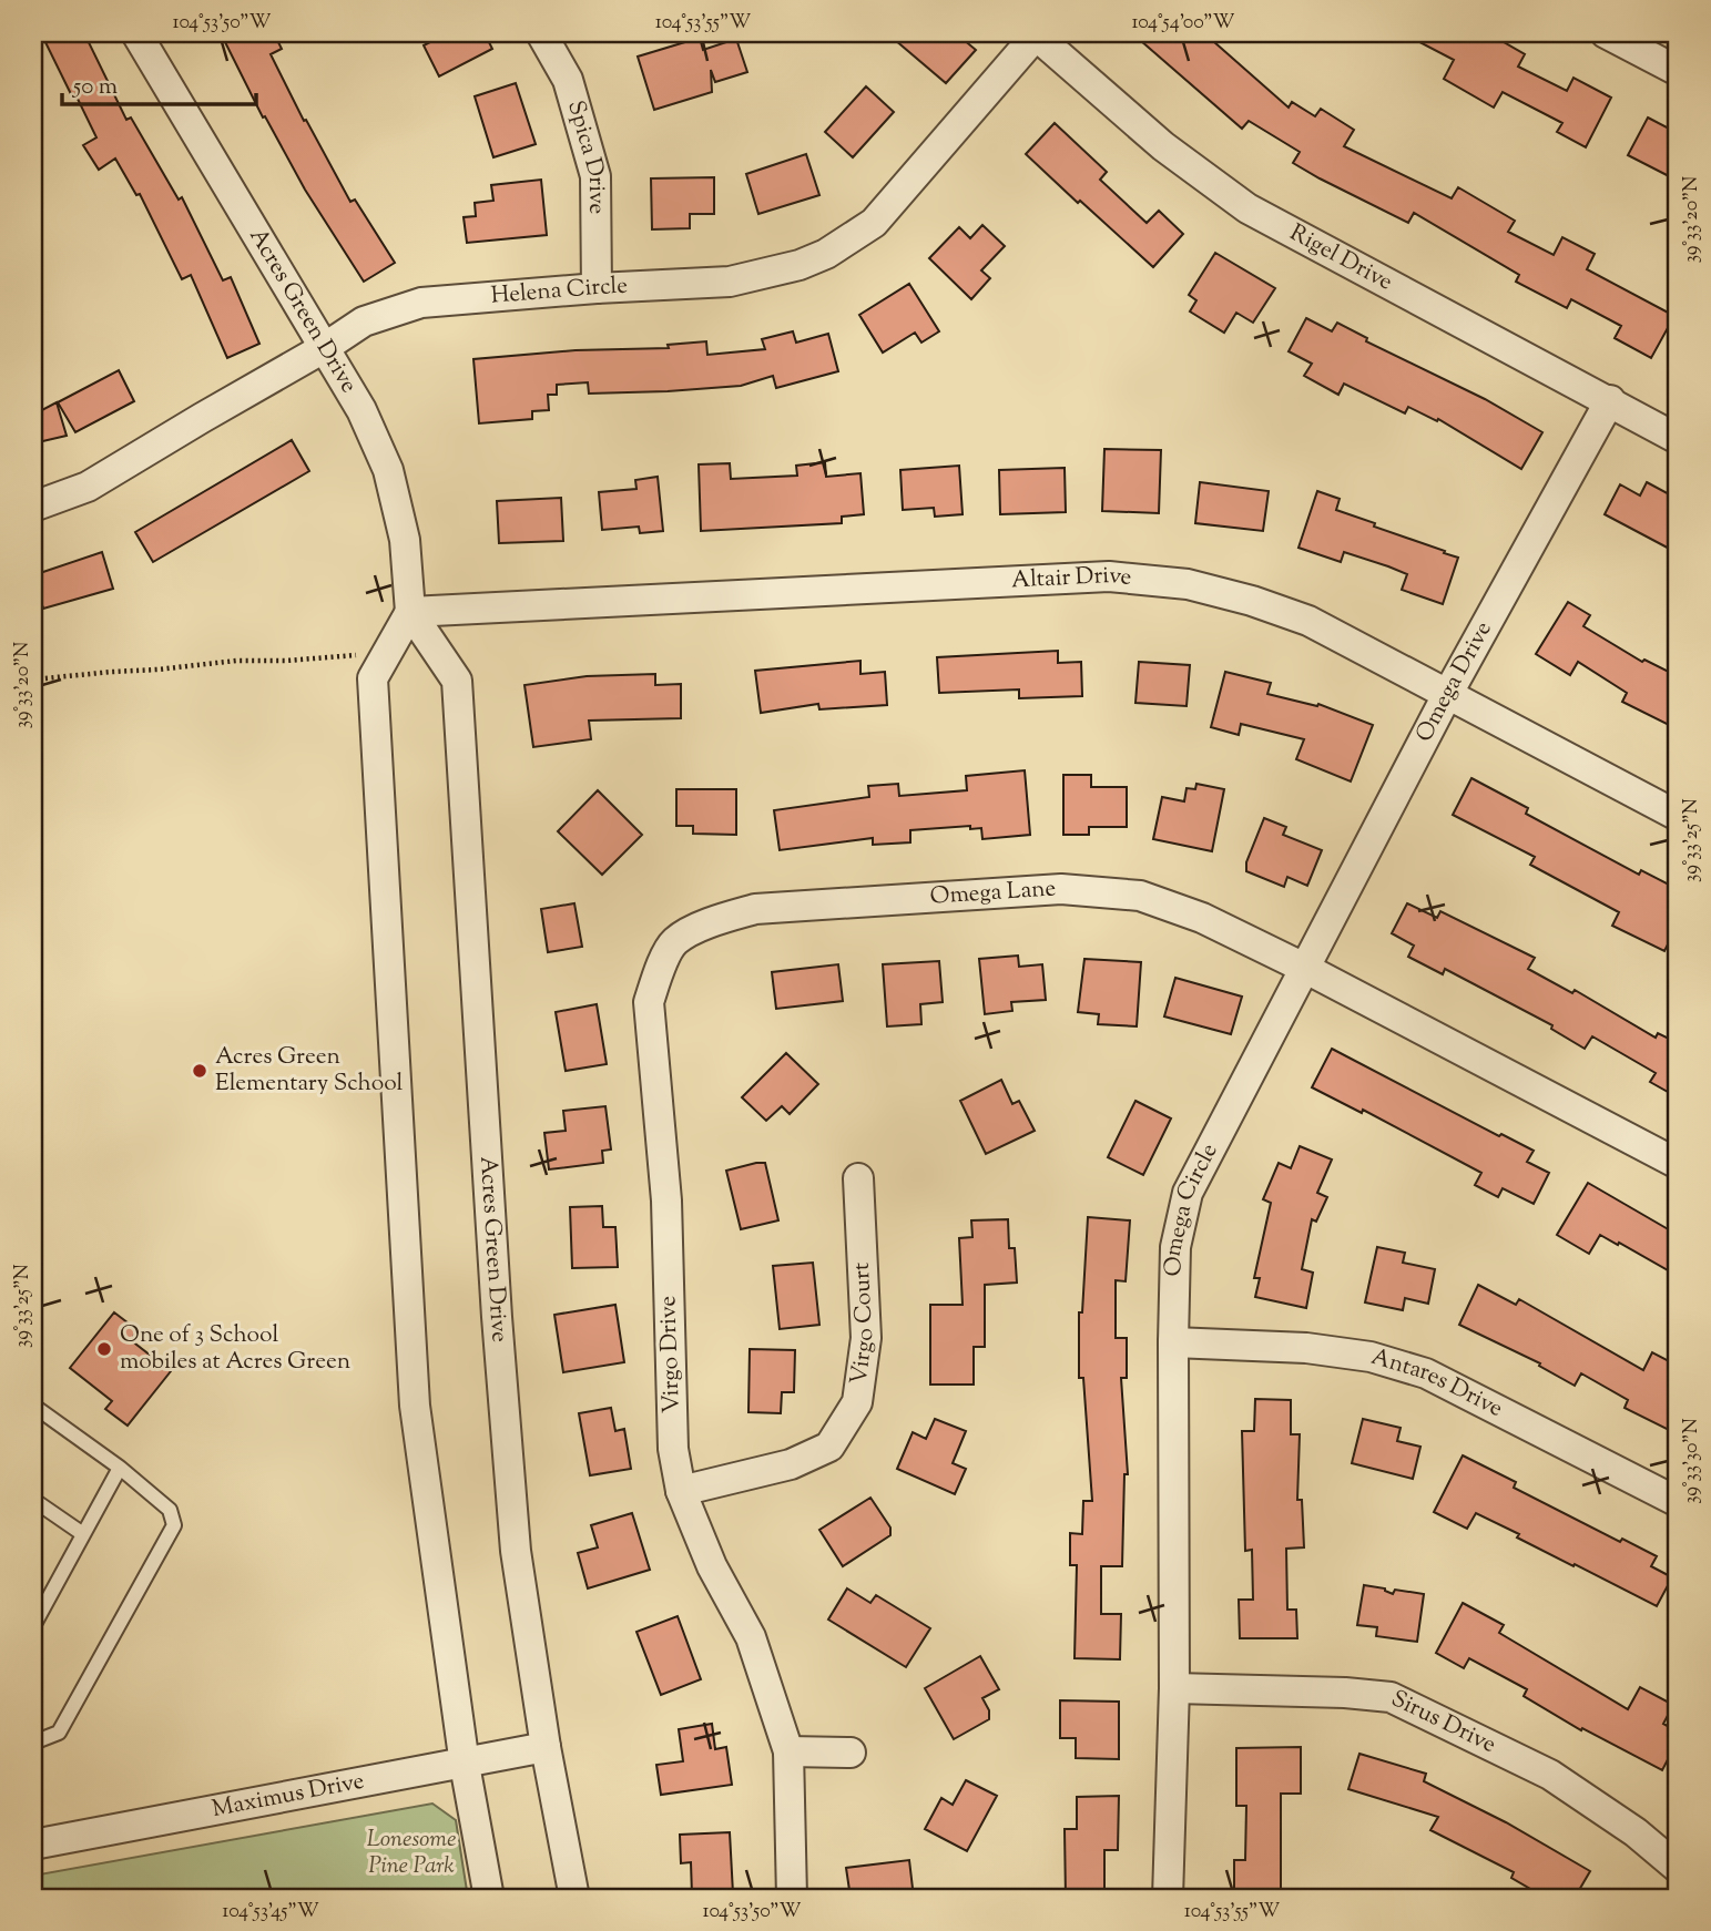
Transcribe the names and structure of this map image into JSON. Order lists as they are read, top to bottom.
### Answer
{
  "streets": {
    "street": [
      "Spica Drive",
      "Rigel Drive",
      "Helena Circle",
      "Acres Green Drive",
      "Altair Drive",
      "Omega Drive",
      "Omega Lane",
      "Omega Circle",
      "Virgo Court",
      "Virgo Drive",
      "Antares Drive",
      "Sirus Drive",
      "Maximus Drive"
    ]
  },
  "crossings": [
    ["Spica Drive", "Helena Circle"],
    ["Rigel Drive", "Helena Circle"],
    ["Rigel Drive", "Omega Drive"],
    ["Helena Circle", "Acres Green Drive"],
    ["Acres Green Drive", "Altair Drive"],
    ["Acres Green Drive", "Maximus Drive"],
    ["Altair Drive", "Omega Drive"],
    ["Omega Drive", "Omega Lane"],
    ["Omega Drive", "Omega Circle"],
    ["Omega Lane", "Omega Circle"],
    ["Omega Lane", "Virgo Drive"],
    ["Omega Circle", "Antares Drive"],
    ["Omega Circle", "Sirus Drive"],
    ["Virgo Court", "Virgo Drive"]
  ],
  "parks": ["Lonesome Pine Park"],
  "places": ["Acres Green Elementary School", "One of 3 School mobiles at Acres Green"],
  "scale_bar": "50 m",
  "coordinates": [
    "104°53'50\"W",
    "104°53'55\"W",
    "104°54'00\"W",
    "39°33'20\"N",
    "39°33'25\"N",
    "39°33'30\"N",
    "104°53'45\"W"
  ]
}
